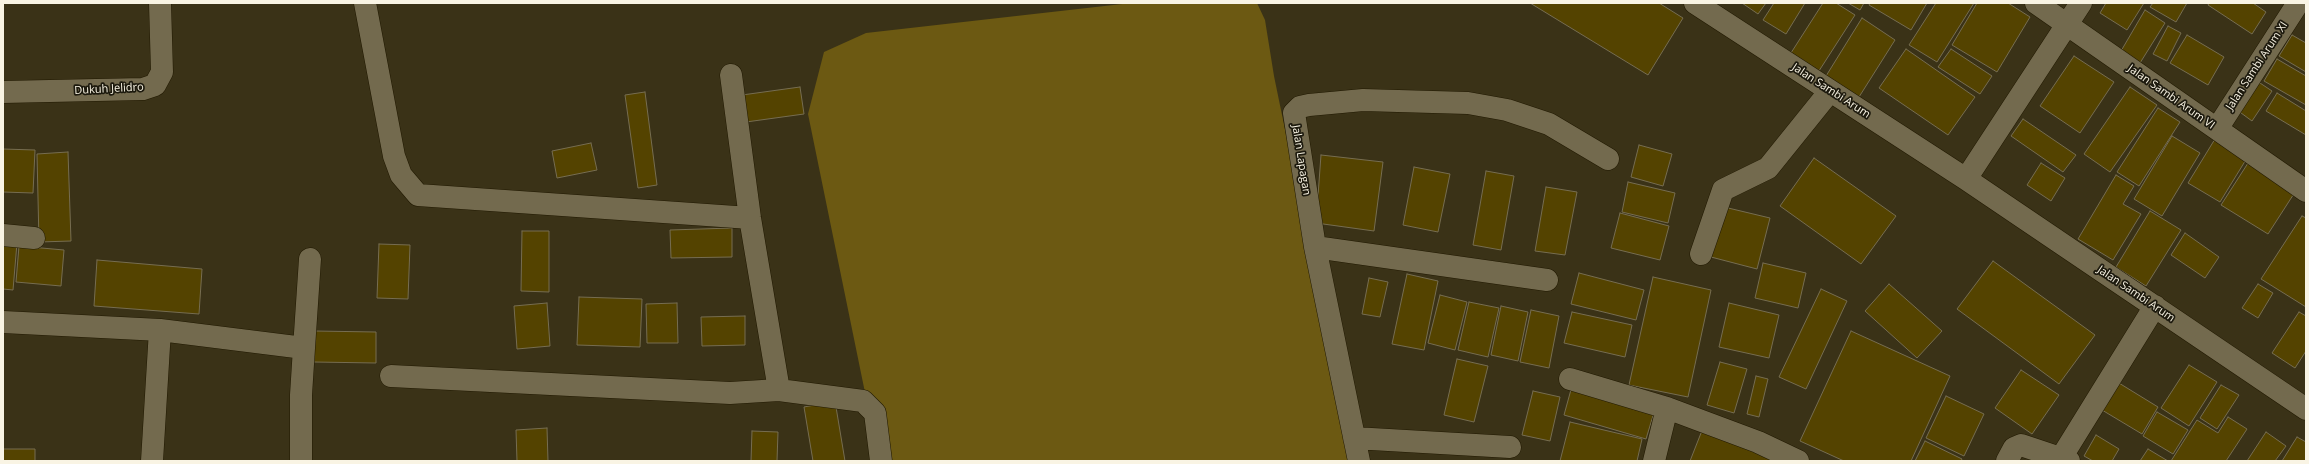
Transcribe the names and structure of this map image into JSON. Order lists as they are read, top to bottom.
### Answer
{
  "streets": {
    "street": [
      "Jalan Sambi Arum XI",
      "Dukuh Jelidro",
      "Jalan Sambi Arum",
      "Jalan Sambi Arum VI",
      "Jalan Lapagan"
    ]
  },
  "crossings": [
    ["Jalan Sambi Arum XI", "Jalan Sambi Arum VI"]
  ]
}
